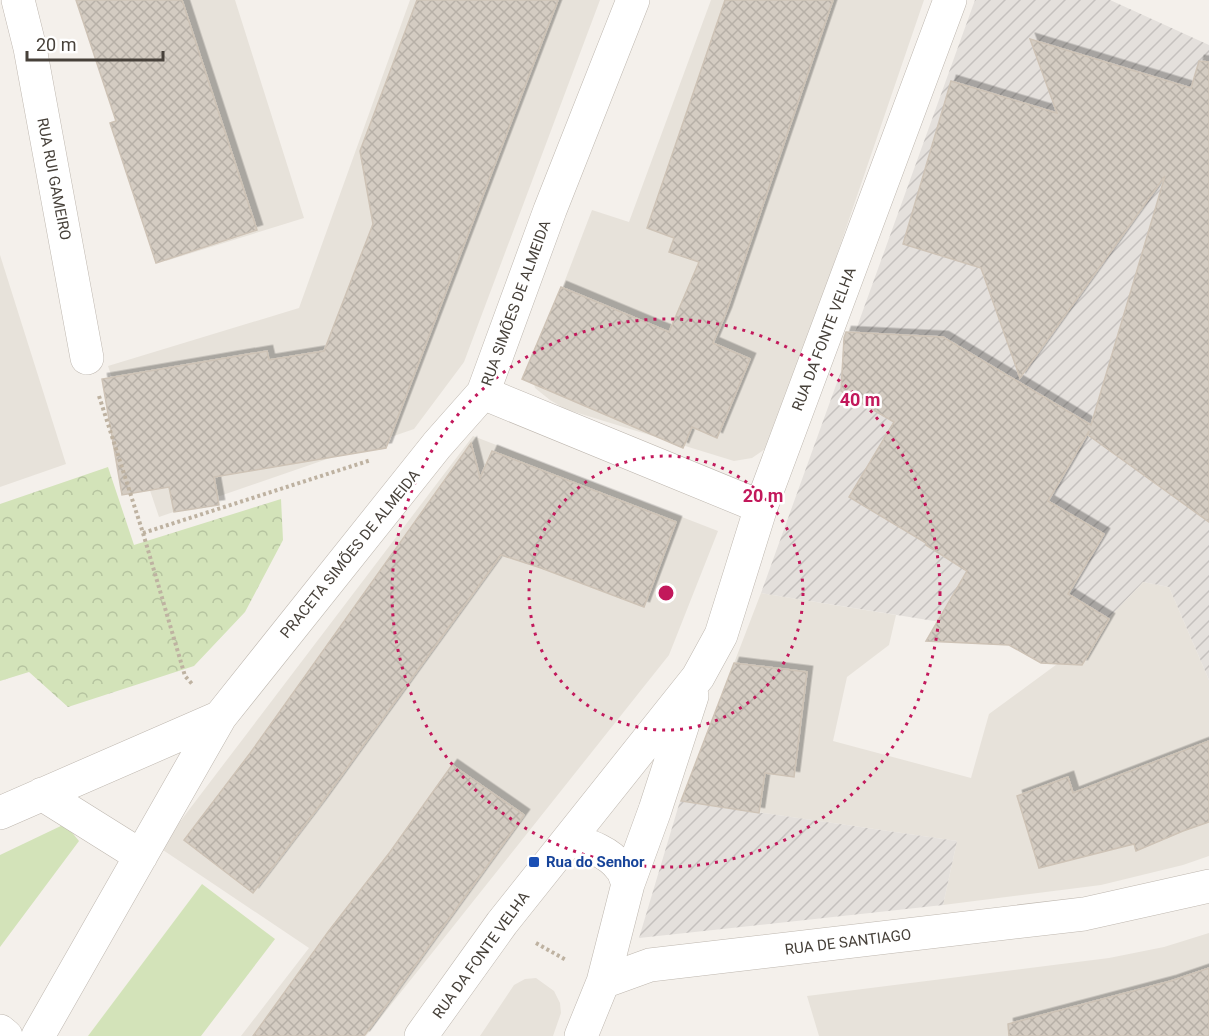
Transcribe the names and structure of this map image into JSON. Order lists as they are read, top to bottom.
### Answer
{
  "streets": {
    "street": [
      "RUA RUI GAMEIRO",
      "RUA SIMÕES DE ALMEIDA",
      "RUA DA FONTE VELHA",
      "PRACETA SIMÕES DE ALMEIDA",
      "RUA DE SANTIAGO"
    ]
  },
  "crossings": [
    ["RUA SIMÕES DE ALMEIDA", "RUA DA FONTE VELHA"],
    ["RUA SIMÕES DE ALMEIDA", "PRACETA SIMÕES DE ALMEIDA"],
    ["RUA DA FONTE VELHA", "RUA DE SANTIAGO"]
  ],
  "places": {
    "transit": ["Rua do Senhor"]
  },
  "scale_bar": "20 m",
  "rings": ["40 m", "20 m"]
}
